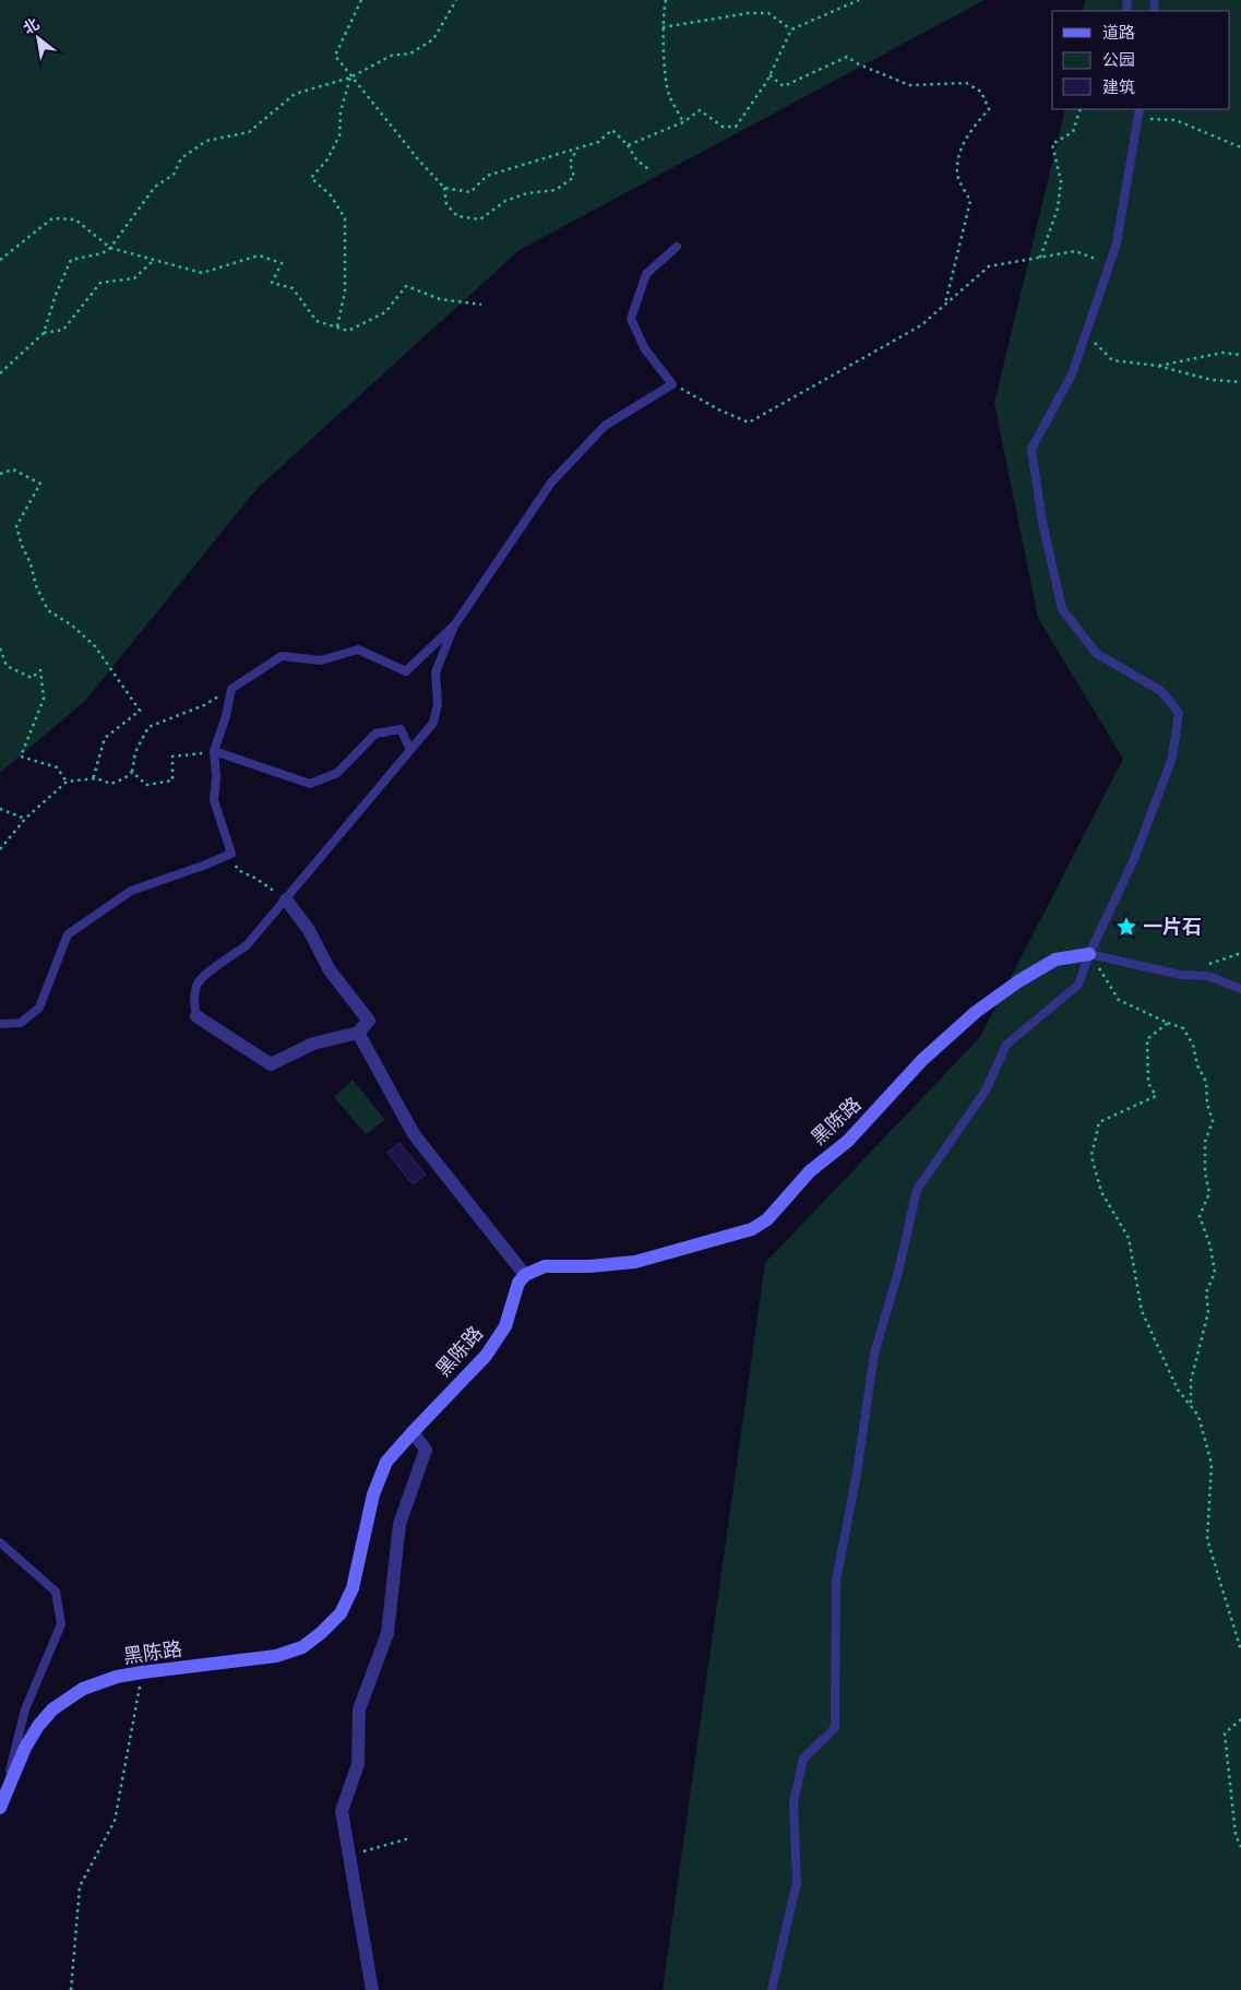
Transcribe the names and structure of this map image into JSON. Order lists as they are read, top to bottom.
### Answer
{
  "streets": {
    "street": ["黑陈路"]
  },
  "places": {
    "place": ["一片石"]
  },
  "legend": ["道路", "公园", "建筑"],
  "north": "top left"
}
